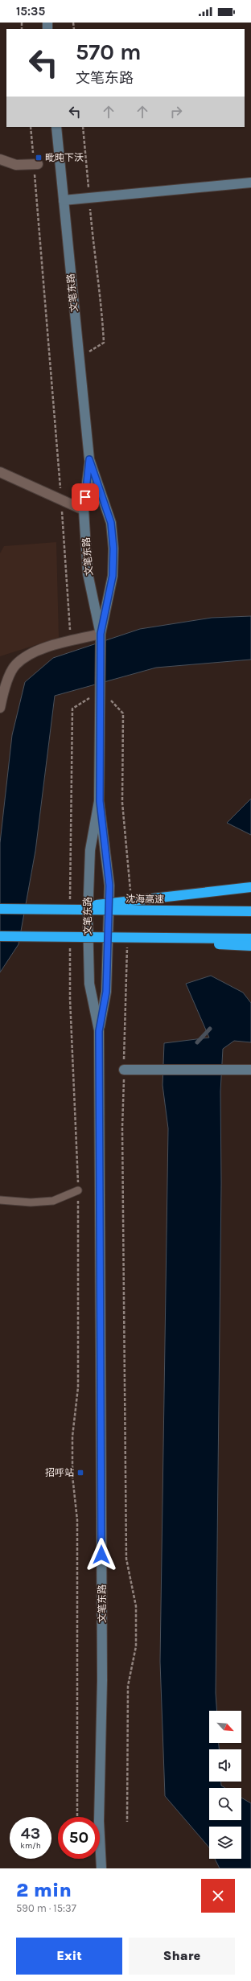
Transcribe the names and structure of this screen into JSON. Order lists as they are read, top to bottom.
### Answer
{
  "streets": {
    "highway": ["沈海高速"],
    "main road": ["文笔东路"]
  },
  "places": {
    "transit": ["毗旽下沃", "招呼站"]
  },
  "north": "bottom right",
  "page": {
    "status": "15:35",
    "turn": ["570 m", "文笔东路"],
    "speed": "43 km/h",
    "limit": "50",
    "heading": ["2 min", "590 m · 15:37"],
    "buttons": ["Exit", "Share"]
  }
}
